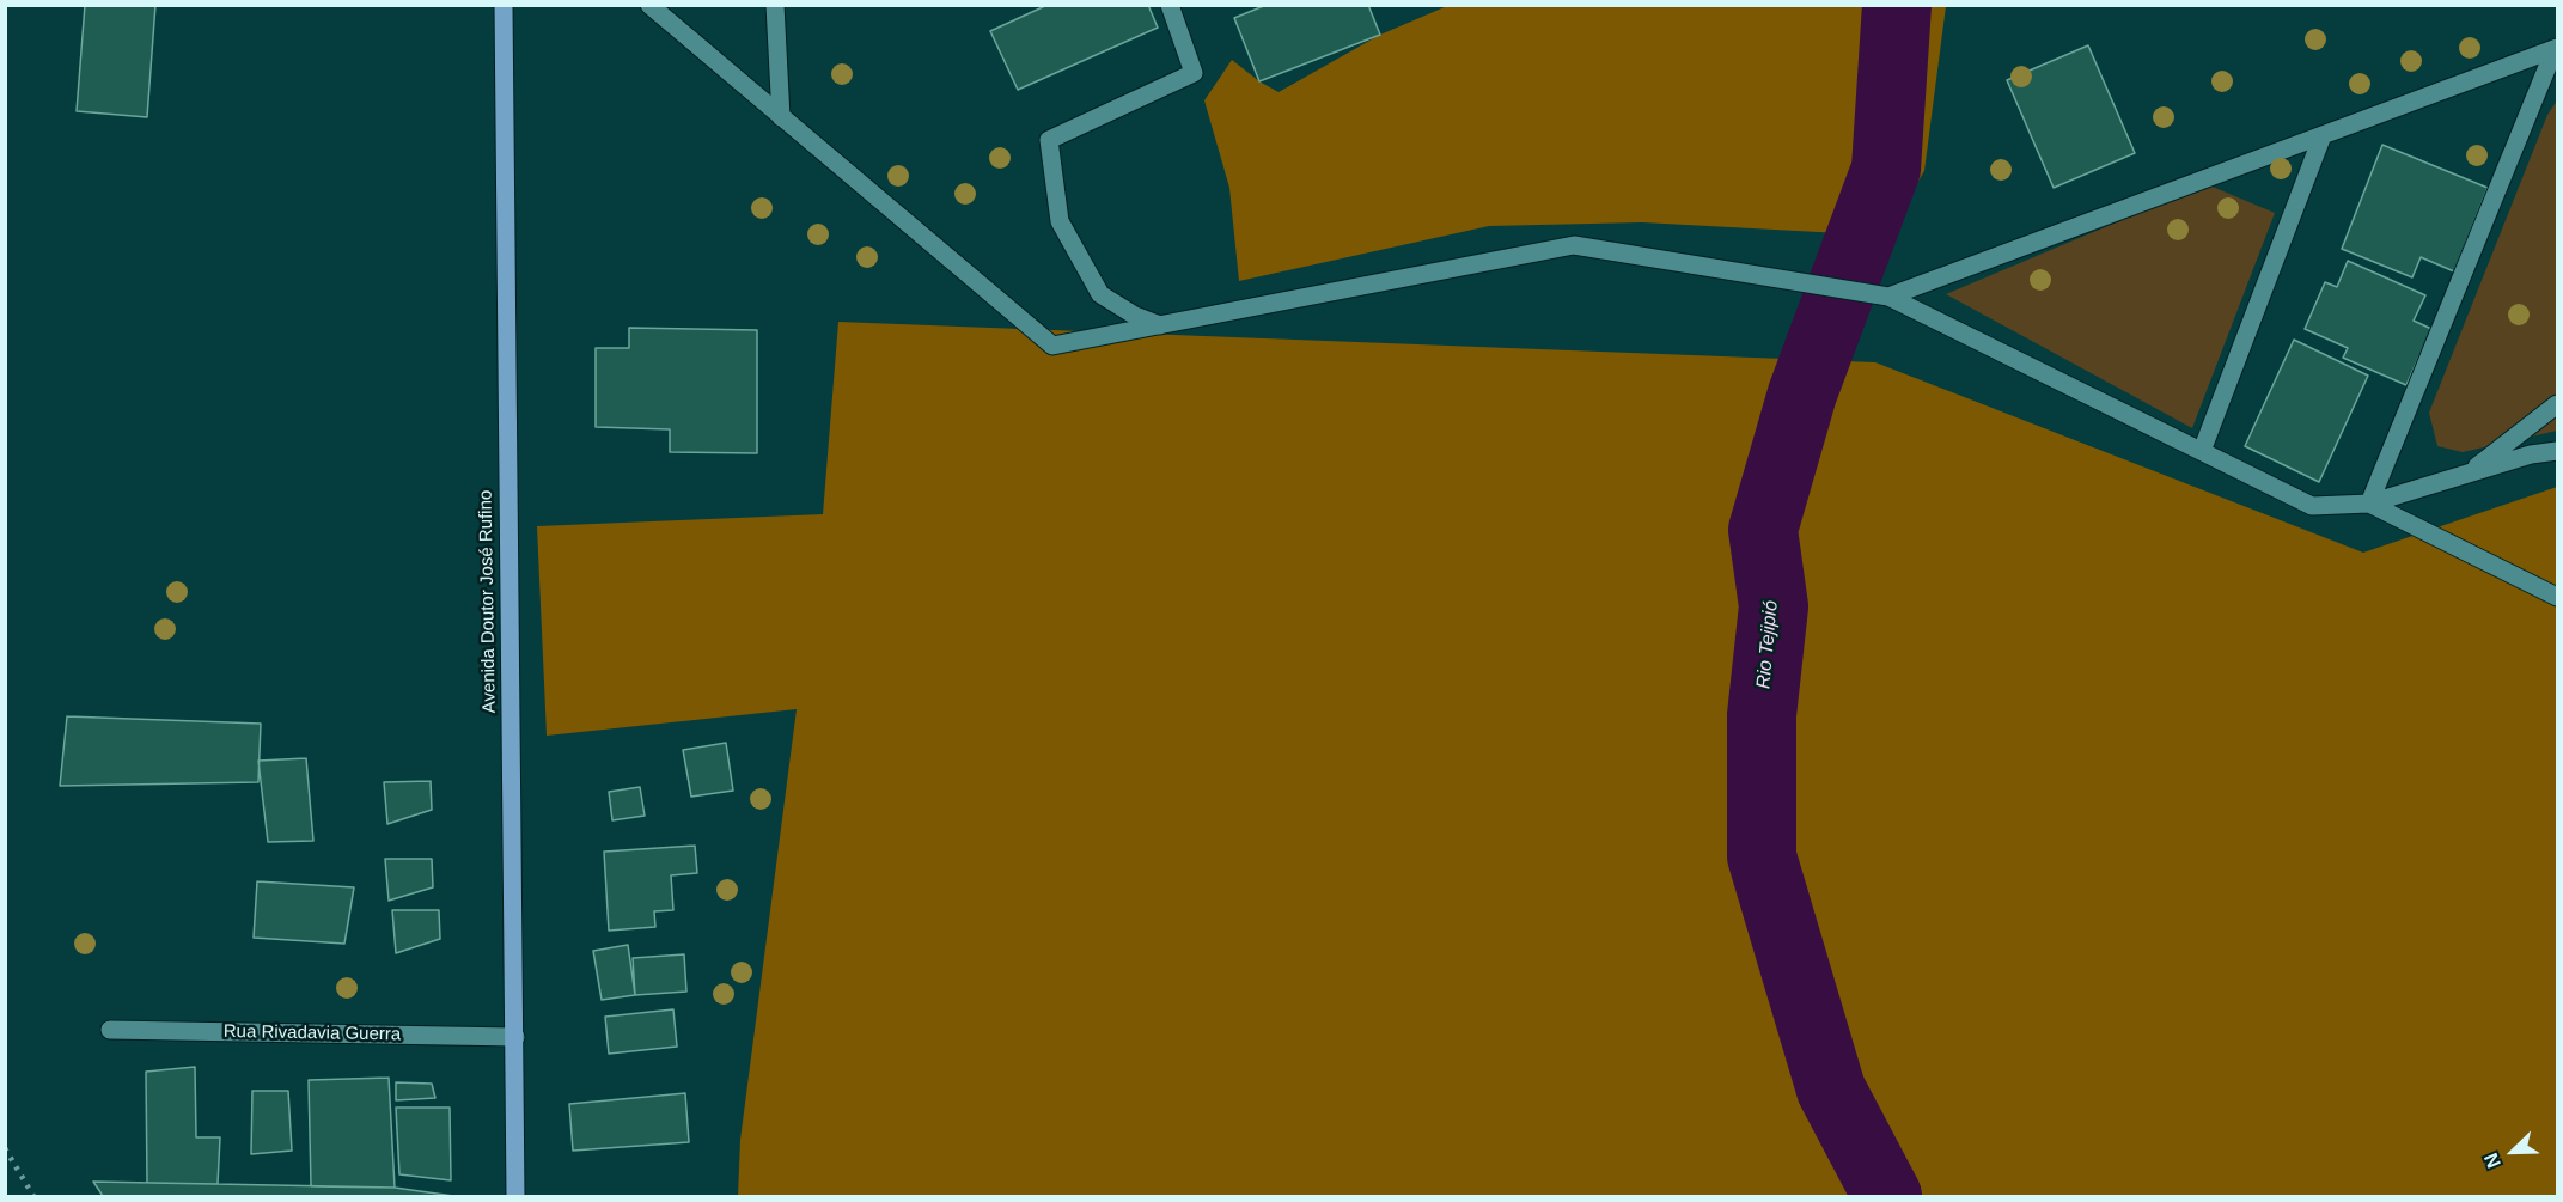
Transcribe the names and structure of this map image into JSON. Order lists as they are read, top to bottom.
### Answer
{
  "streets": {
    "main road": ["Avenida Doutor José Rufino"],
    "street": ["Rua Rivadavia Guerra"]
  },
  "crossings": [
    ["Avenida Doutor José Rufino", "Rua Rivadavia Guerra"]
  ],
  "water": ["Rio Tejipió"],
  "north": "bottom left"
}
